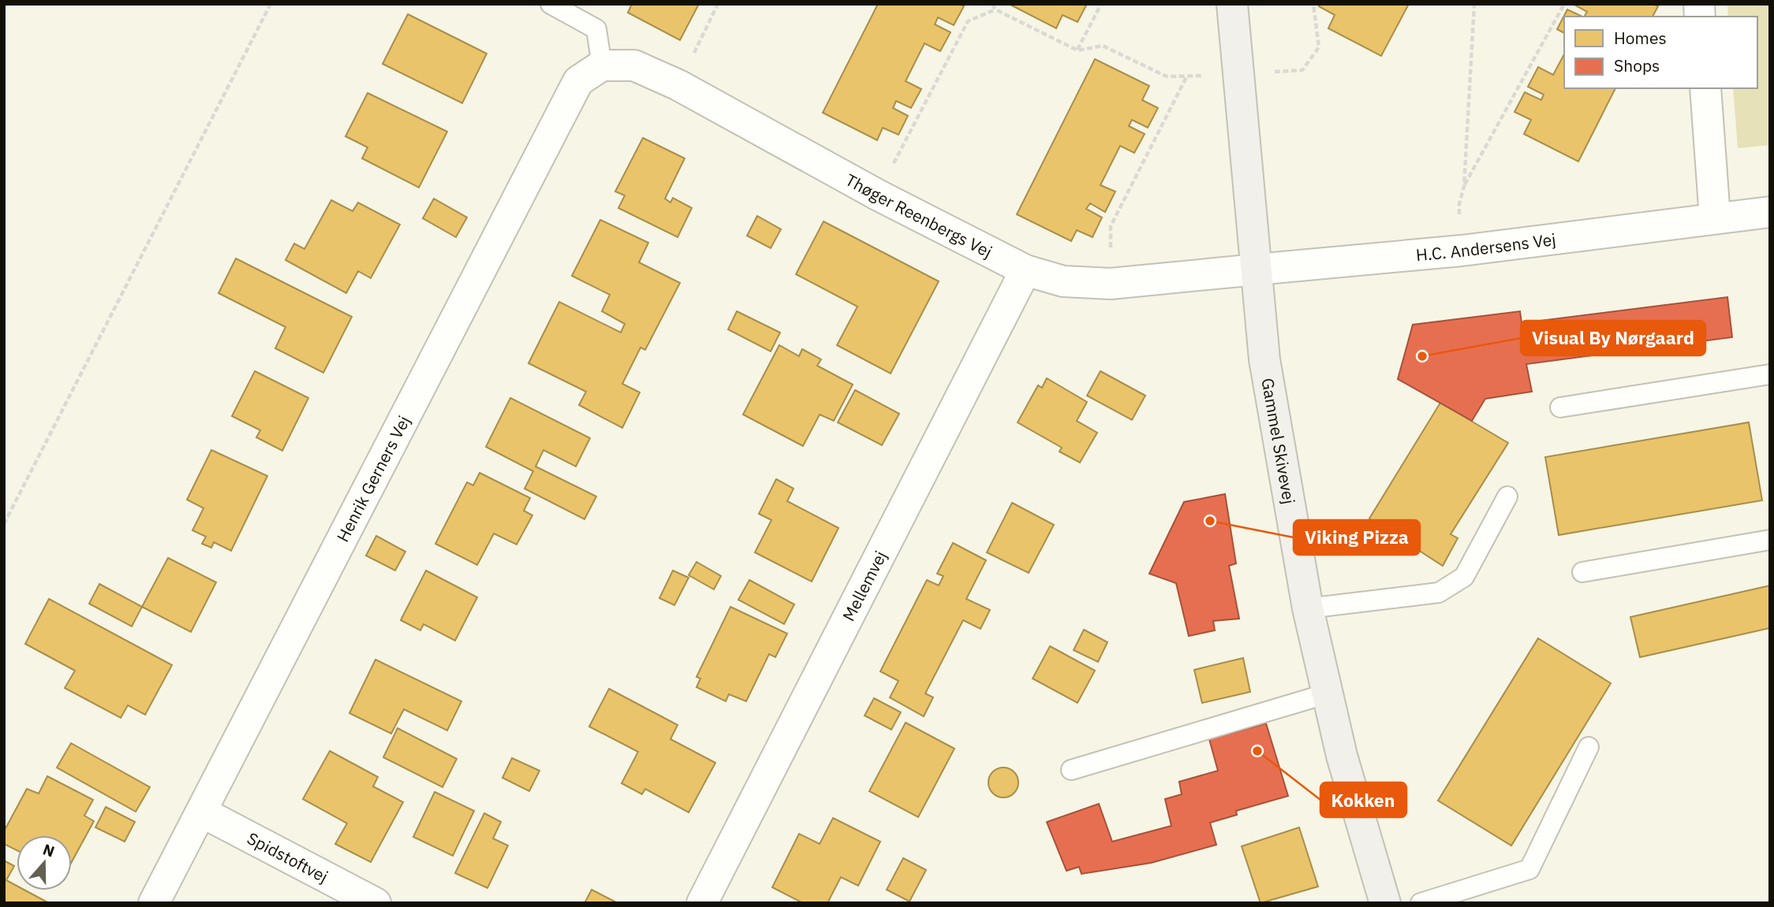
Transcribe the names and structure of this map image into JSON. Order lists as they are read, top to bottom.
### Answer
{
  "streets": {
    "main road": ["Gammel Skivevej"],
    "street": [
      "Thøger Reenbergs Vej",
      "H.C. Andersens Vej",
      "Henrik Gerners Vej",
      "Mellemvej",
      "Spidstoftvej"
    ]
  },
  "crossings": [
    ["Thøger Reenbergs Vej", "H.C. Andersens Vej"],
    ["Thøger Reenbergs Vej", "Gammel Skivevej"],
    ["Thøger Reenbergs Vej", "Henrik Gerners Vej"],
    ["Thøger Reenbergs Vej", "Mellemvej"],
    ["H.C. Andersens Vej", "Gammel Skivevej"],
    ["Henrik Gerners Vej", "Spidstoftvej"]
  ],
  "places": ["Visual By Nørgaard", "Viking Pizza", "Kokken"],
  "legend": ["Homes", "Shops"],
  "north": "top"
}
